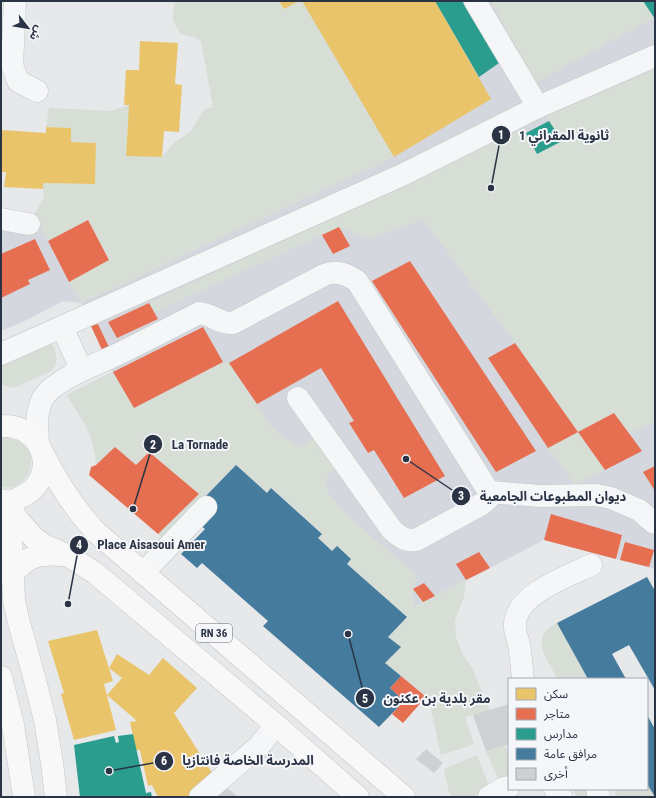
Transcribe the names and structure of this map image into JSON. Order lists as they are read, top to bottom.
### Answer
{
  "streets": {
    "main road": ["RN 36"]
  },
  "places": [
    "ثانوية المقراني 1",
    "ديوان المطبوعات الجامعية",
    "La Tornade",
    "Place Aisasoui Amer",
    "مقر بلدية بن عكنون",
    "المدرسة الخاصة فانتازيا"
  ],
  "legend": [
    "سكن",
    "متاجر",
    "مدارس",
    "مرافق عامة",
    "أخرى"
  ],
  "north": "bottom right"
}
